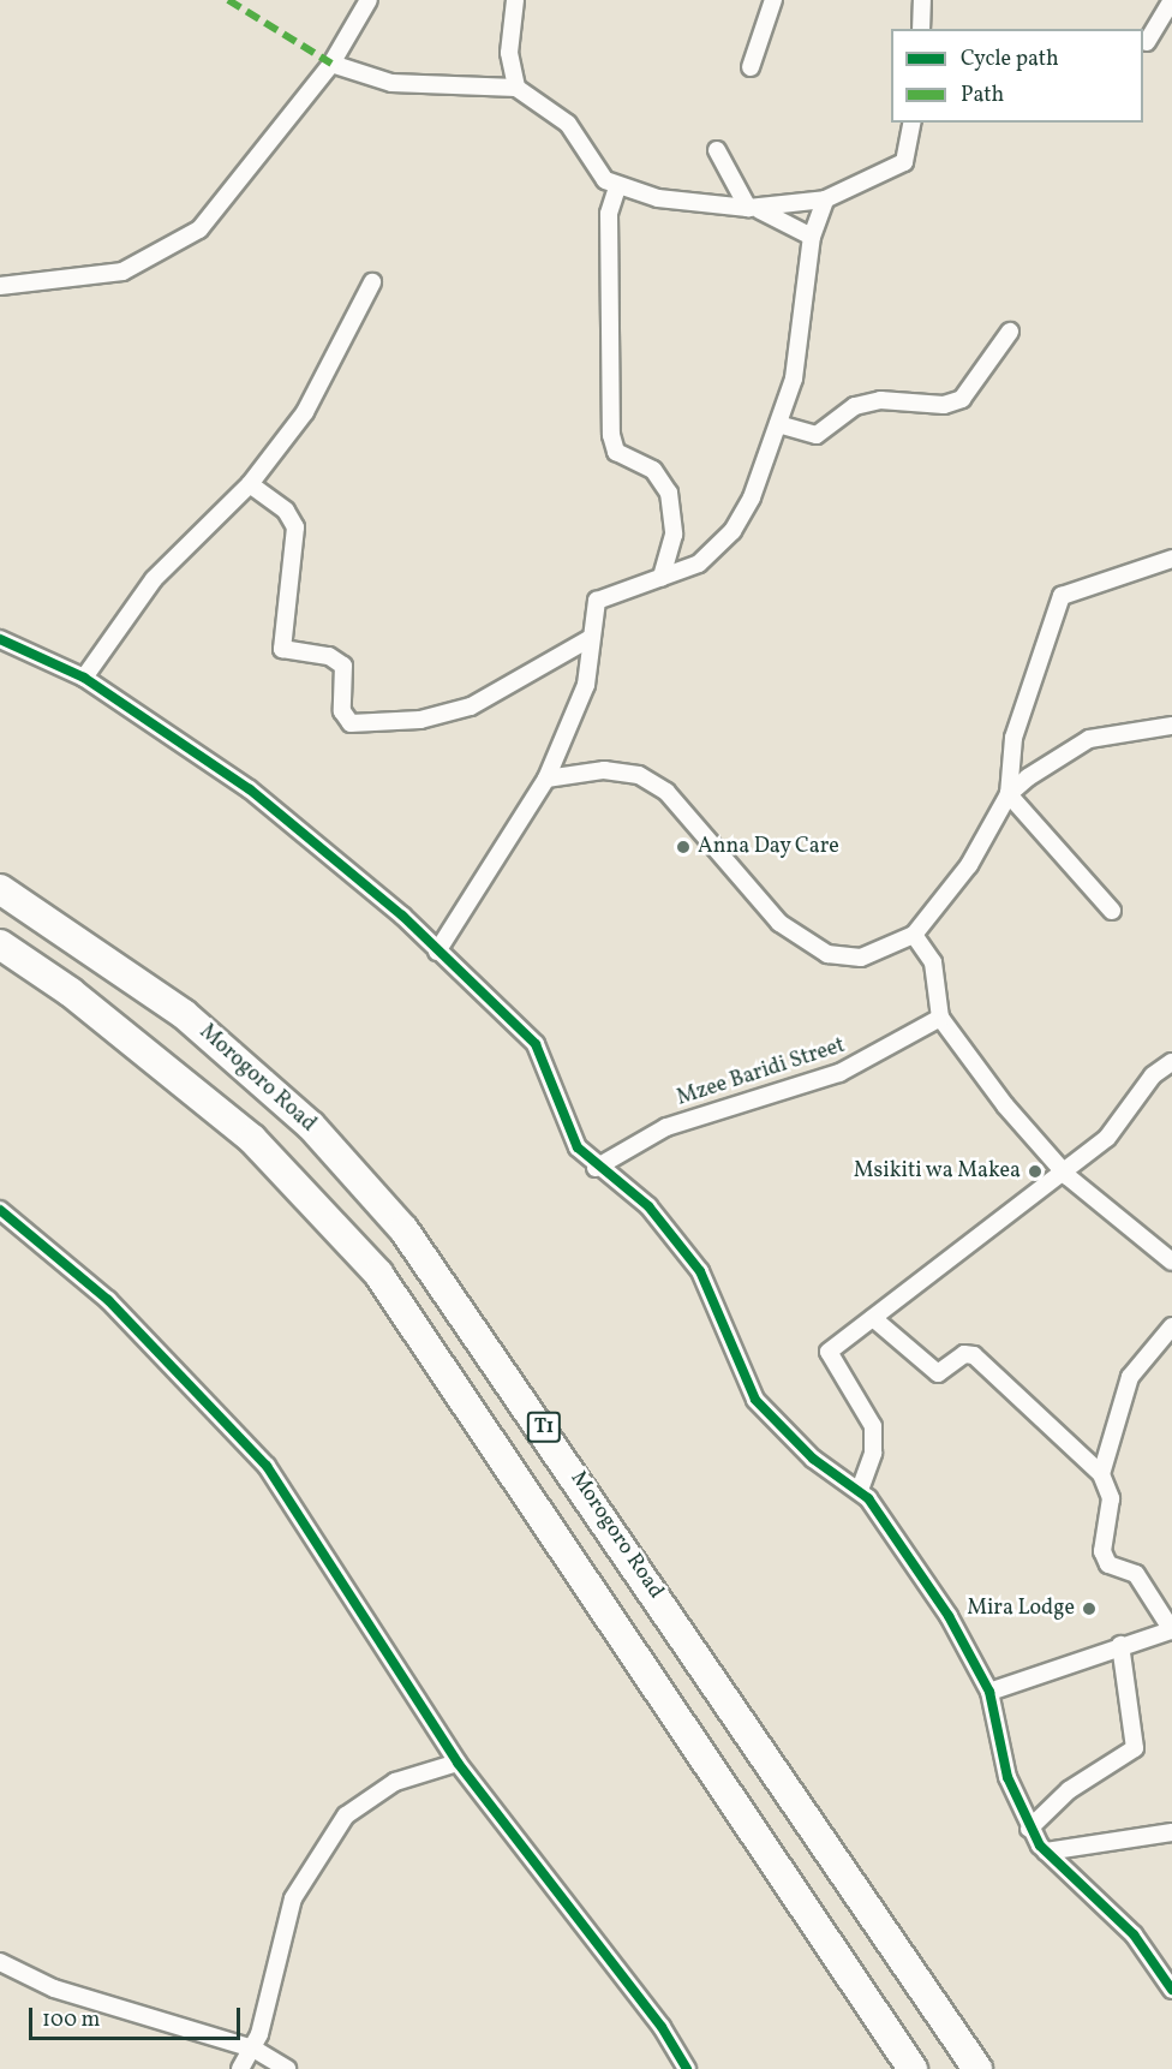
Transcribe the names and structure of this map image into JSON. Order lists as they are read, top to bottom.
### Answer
{
  "streets": {
    "highway": ["Morogoro Road", "T1"],
    "street": ["Mzee Baridi Street"]
  },
  "places": ["Anna Day Care", "Msikiti wa Makea", "Mira Lodge"],
  "legend": ["Cycle path", "Path"],
  "scale_bar": "100 m"
}
